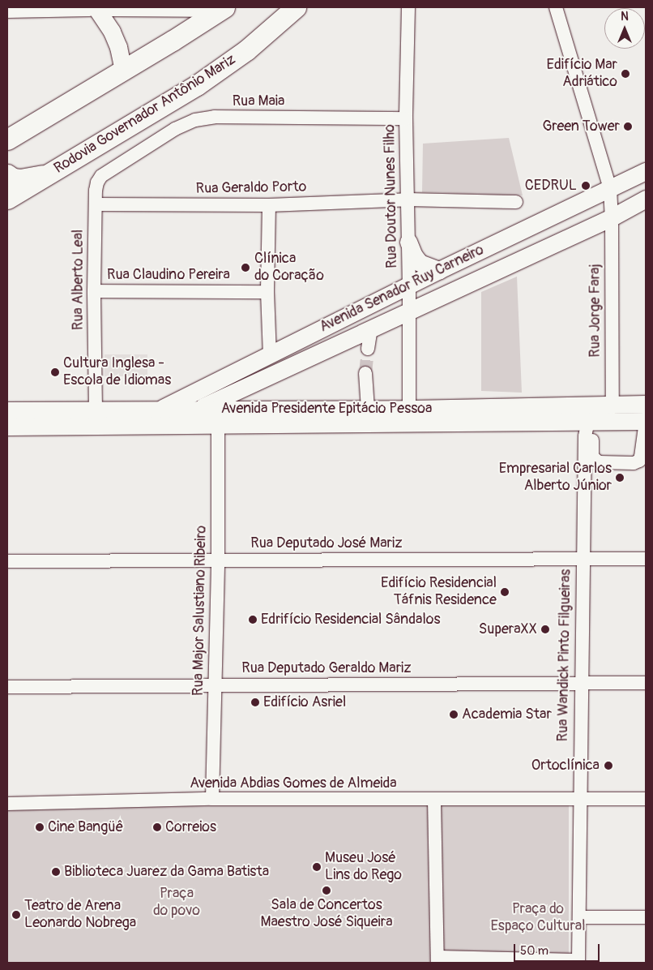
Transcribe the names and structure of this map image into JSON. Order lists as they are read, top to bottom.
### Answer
{
  "streets": {
    "highway": ["Rodovia Governador Antônio Mariz"],
    "main road": ["Avenida Senador Ruy Carneiro", "Avenida Presidente Epitácio Pessoa"],
    "street": [
      "Rua Maia",
      "Rua Geraldo Porto",
      "Rua Doutor Nunes Filho",
      "Rua Claudino Pereira",
      "Rua Alberto Leal",
      "Rua Jorge Faraj",
      "Rua Deputado José Mariz",
      "Rua Major Salustiano Ribeiro",
      "Rua Wandick Pinto Filgueiras",
      "Rua Deputado Geraldo Mariz",
      "Avenida Abdias Gomes de Almeida"
    ]
  },
  "crossings": [
    ["Rua Maia", "Rua Doutor Nunes Filho"],
    ["Rua Maia", "Rua Alberto Leal"],
    ["Rua Geraldo Porto", "Rua Doutor Nunes Filho"],
    ["Rua Geraldo Porto", "Rua Alberto Leal"],
    ["Rua Doutor Nunes Filho", "Avenida Senador Ruy Carneiro"],
    ["Rua Doutor Nunes Filho", "Avenida Presidente Epitácio Pessoa"],
    ["Rua Claudino Pereira", "Rua Alberto Leal"],
    ["Rua Alberto Leal", "Avenida Presidente Epitácio Pessoa"],
    ["Avenida Senador Ruy Carneiro", "Rua Jorge Faraj"],
    ["Avenida Senador Ruy Carneiro", "Avenida Presidente Epitácio Pessoa"],
    ["Rua Jorge Faraj", "Avenida Presidente Epitácio Pessoa"],
    ["Avenida Presidente Epitácio Pessoa", "Rua Major Salustiano Ribeiro"],
    ["Avenida Presidente Epitácio Pessoa", "Rua Wandick Pinto Filgueiras"],
    ["Rua Deputado José Mariz", "Rua Major Salustiano Ribeiro"],
    ["Rua Deputado José Mariz", "Rua Wandick Pinto Filgueiras"],
    ["Rua Major Salustiano Ribeiro", "Rua Deputado Geraldo Mariz"],
    ["Rua Major Salustiano Ribeiro", "Avenida Abdias Gomes de Almeida"],
    ["Rua Wandick Pinto Filgueiras", "Rua Deputado Geraldo Mariz"],
    ["Rua Wandick Pinto Filgueiras", "Avenida Abdias Gomes de Almeida"]
  ],
  "parks": ["Praça do povo", "Praça do Espaço Cultural"],
  "places": [
    "Edifício Mar Adriático",
    "Green Tower",
    "CEDRUL",
    "Clínica do Coração",
    "Cultura Inglesa - Escola de Idiomas",
    "Empresarial Carlos Alberto Júnior",
    "Edifício Residencial Táfnis Residence",
    "Edrifício Residencial Sândalos",
    "SuperaXX",
    "Edifício Asriel",
    "Academia Star",
    "Ortoclínica",
    "Cine Bangüê",
    "Correios",
    "Museu José Lins do Rego",
    "Biblioteca Juarez da Gama Batista",
    "Sala de Concertos Maestro José Siqueira",
    "Teatro de Arena Leonardo Nobrega"
  ],
  "scale_bar": "50 m",
  "north": "top"
}
